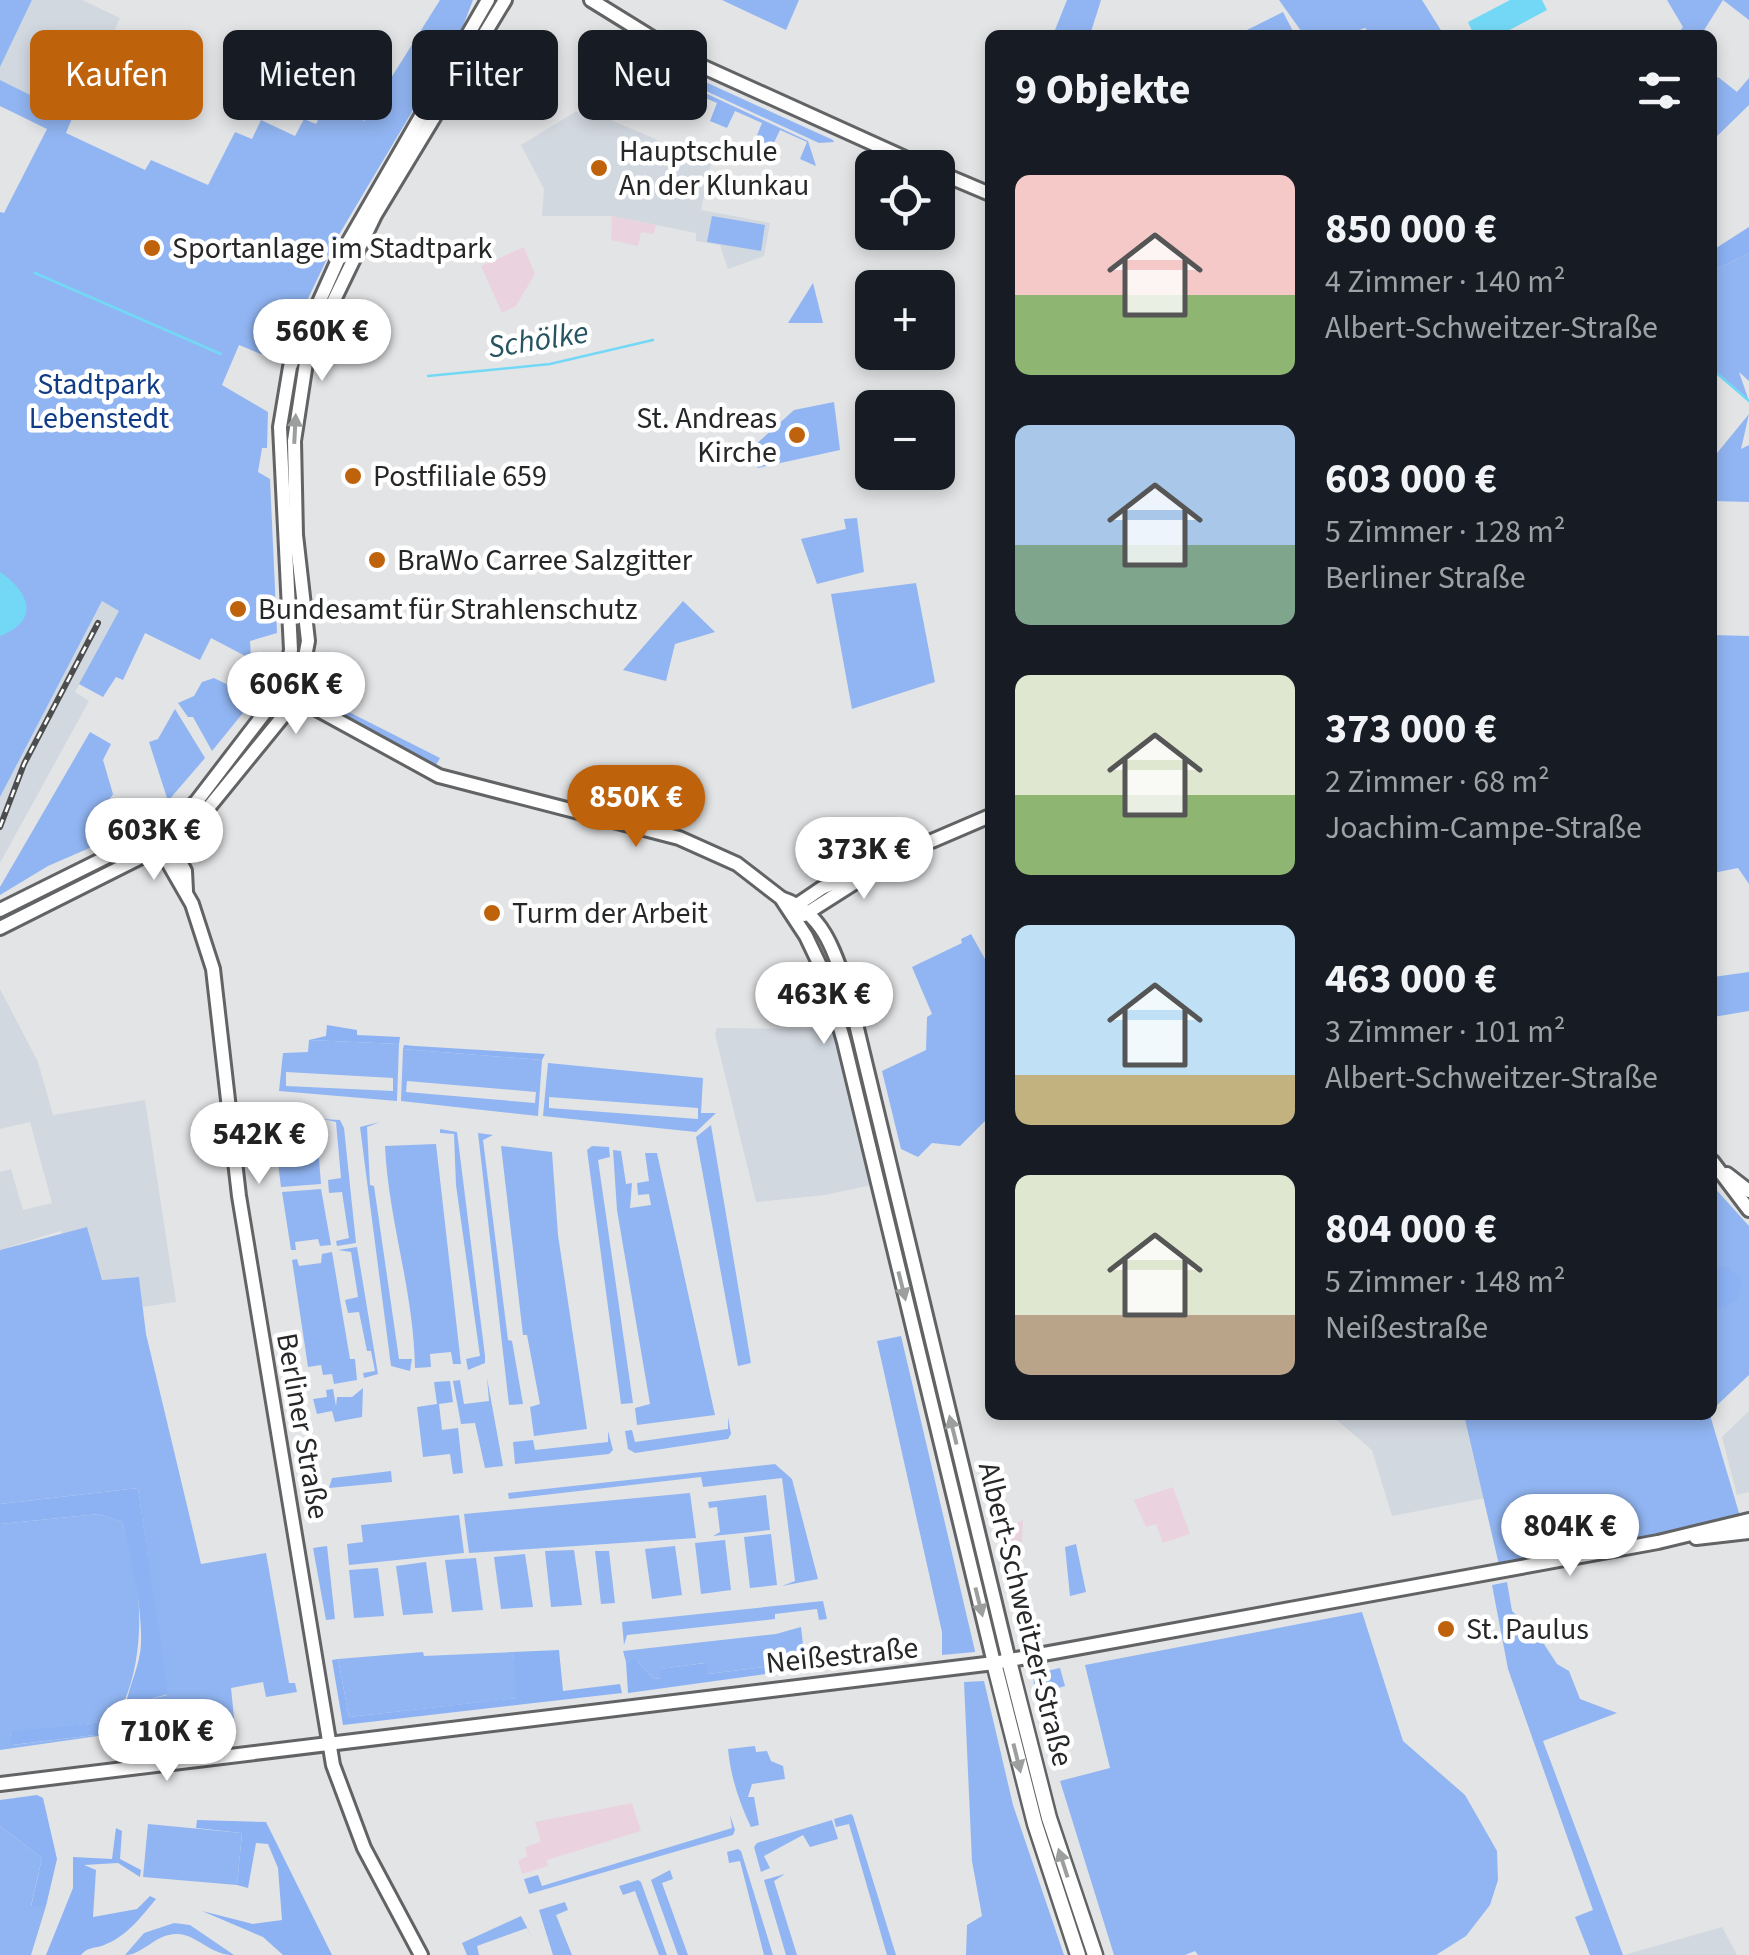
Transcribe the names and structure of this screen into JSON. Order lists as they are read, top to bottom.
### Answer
{
  "streets": {
    "main road": ["Albert-Schweitzer-Straße"],
    "street": ["Berliner Straße", "Neißestraße"]
  },
  "crossings": [
    ["Berliner Straße", "Neißestraße"],
    ["Albert-Schweitzer-Straße", "Neißestraße"]
  ],
  "water": ["Schölke"],
  "parks": ["Stadtpark Lebenstedt"],
  "places": [
    "Hauptschule An der Klunkau",
    "Sportanlage im Stadtpark",
    "St. Andreas Kirche",
    "Postfiliale 659",
    "BraWo Carree Salzgitter",
    "Bundesamt für Strahlenschutz",
    "Turm der Arbeit",
    "St. Paulus"
  ],
  "page": {
    "chip": [
      "Kaufen",
      "Mieten",
      "Filter",
      "Neu"
    ],
    "heading": "9 Objekte",
    "map_buttons": ["+", "−"],
    "list": [
      {
        "name": "850 000 €",
        "note": "4 Zimmer · 140 m² · Albert-Schweitzer-Straße"
      },
      {
        "name": "603 000 €",
        "note": "5 Zimmer · 128 m² · Berliner Straße"
      },
      {
        "name": "373 000 €",
        "note": "2 Zimmer · 68 m² · Joachim-Campe-Straße"
      },
      {
        "name": "463 000 €",
        "note": "3 Zimmer · 101 m² · Albert-Schweitzer-Straße"
      },
      {
        "name": "804 000 €",
        "note": "5 Zimmer · 148 m² · Neißestraße"
      }
    ],
    "price": [
      "560K €",
      "606K €",
      "850K €",
      "603K €",
      "373K €",
      "463K €",
      "542K €",
      "804K €",
      "710K €"
    ]
  }
}
